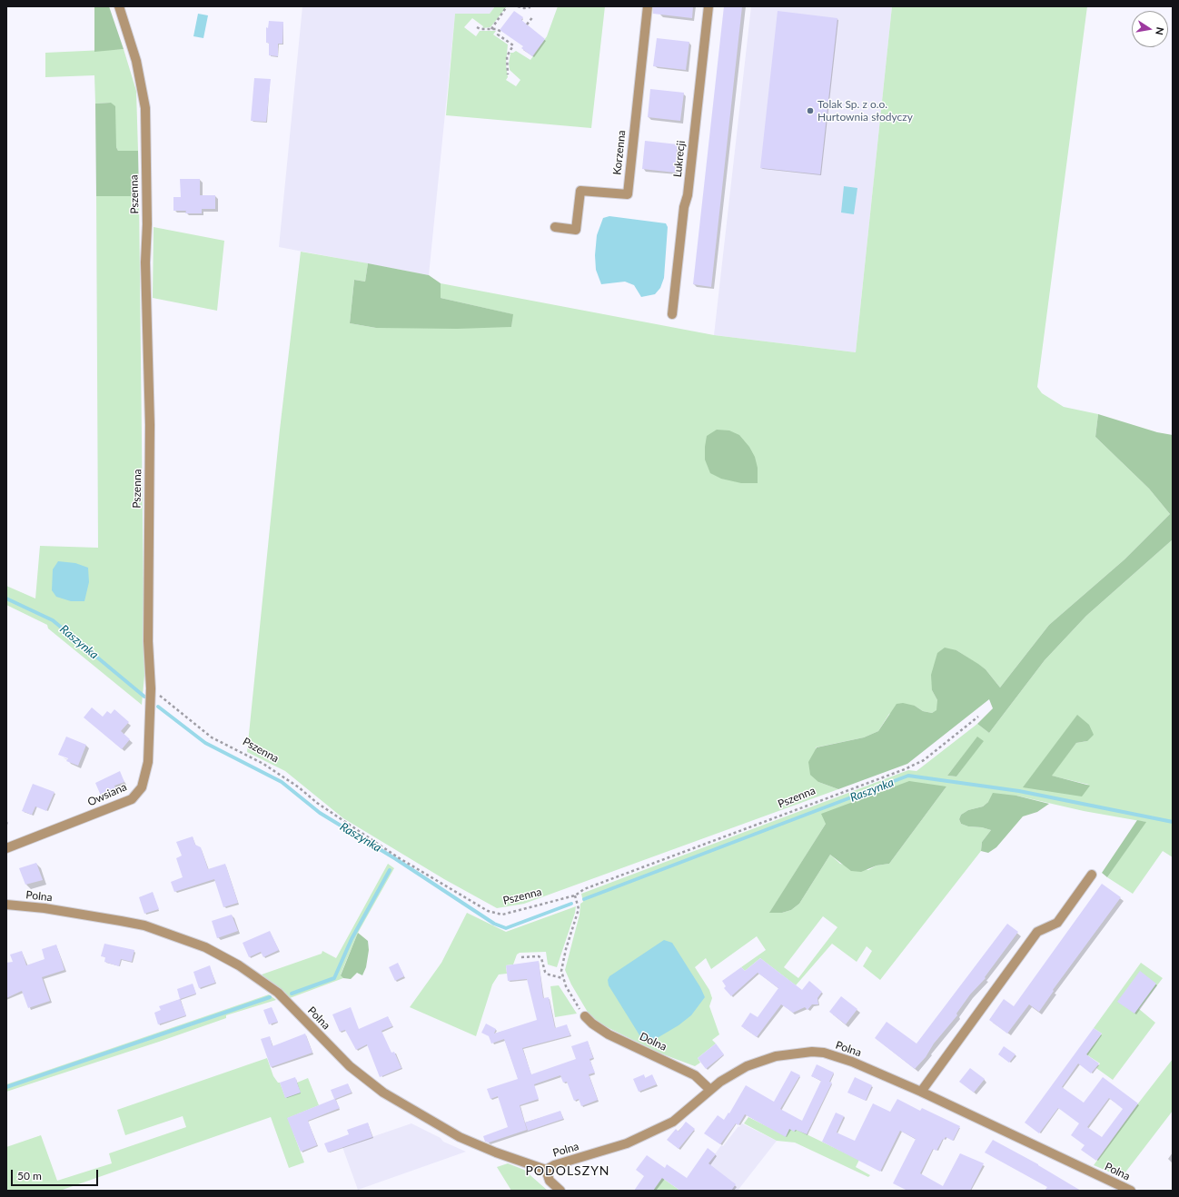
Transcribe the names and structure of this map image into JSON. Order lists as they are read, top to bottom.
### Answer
{
  "streets": {
    "street": [
      "Korzenna",
      "Lukrecji",
      "Pszenna",
      "Owsiana",
      "Polna",
      "Dolna"
    ]
  },
  "crossings": [
    ["Pszenna", "Owsiana"],
    ["Polna", "Dolna"]
  ],
  "districts": ["PODOLSZYN"],
  "water": ["Raszynka"],
  "places": ["Tolak Sp. z o.o. Hurtownia słodyczy"],
  "scale_bar": "50 m",
  "north": "right"
}
